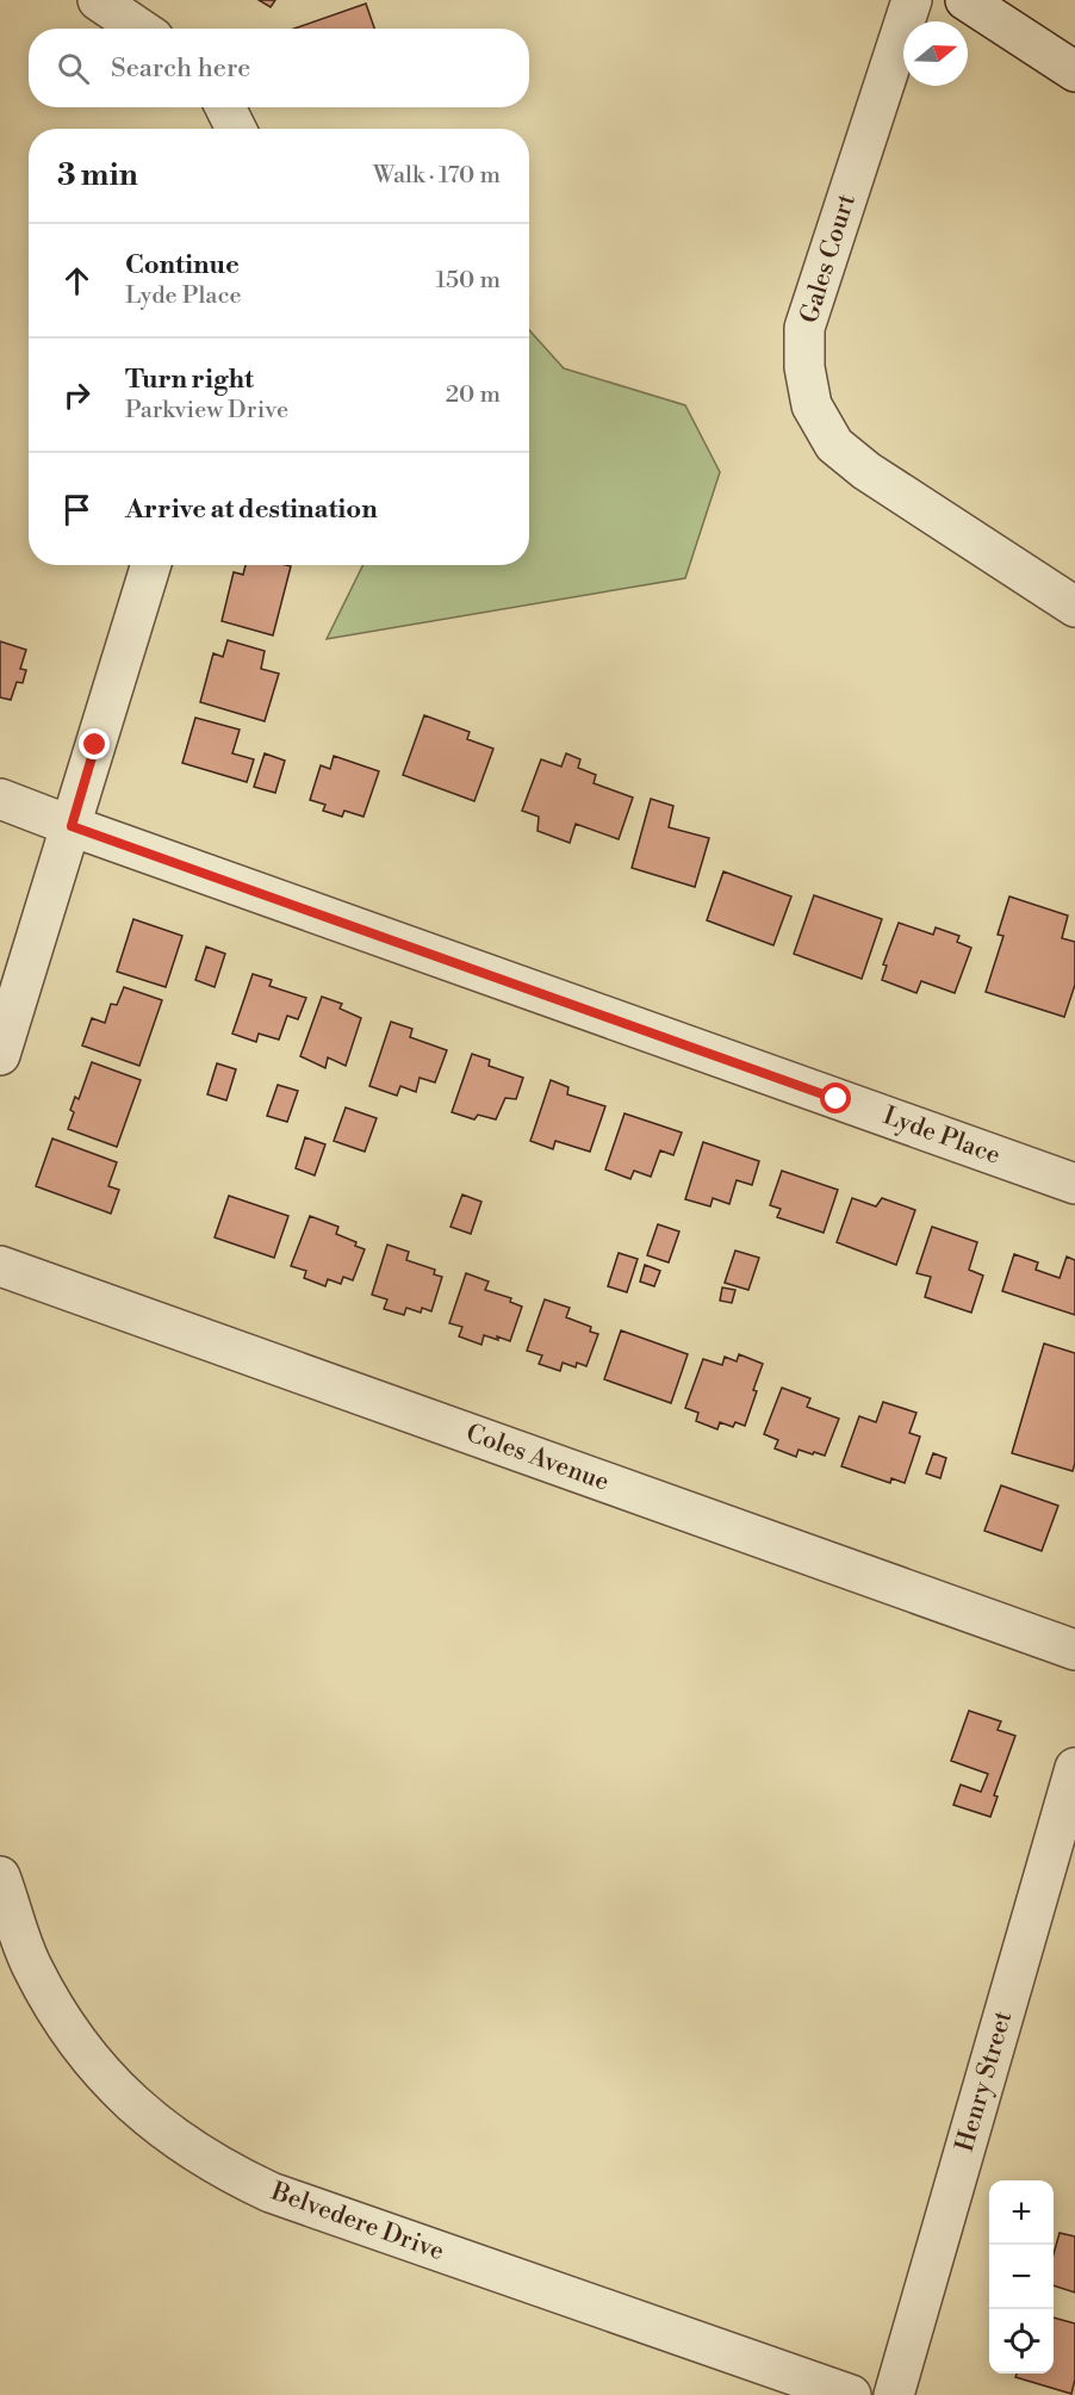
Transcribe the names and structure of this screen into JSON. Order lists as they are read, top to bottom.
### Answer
{
  "streets": {
    "street": [
      "Gales Court",
      "Lyde Place",
      "Coles Avenue",
      "Henry Street",
      "Belvedere Drive"
    ]
  },
  "north": "right",
  "page": {
    "search": "Search here",
    "heading": ["3 min", "Walk · 170 m"],
    "list": [
      ["Continue", "Lyde Place", "150 m"],
      ["Turn right", "Parkview Drive", "20 m"],
      "Arrive at destination"
    ],
    "map_buttons": ["+", "−"]
  }
}
